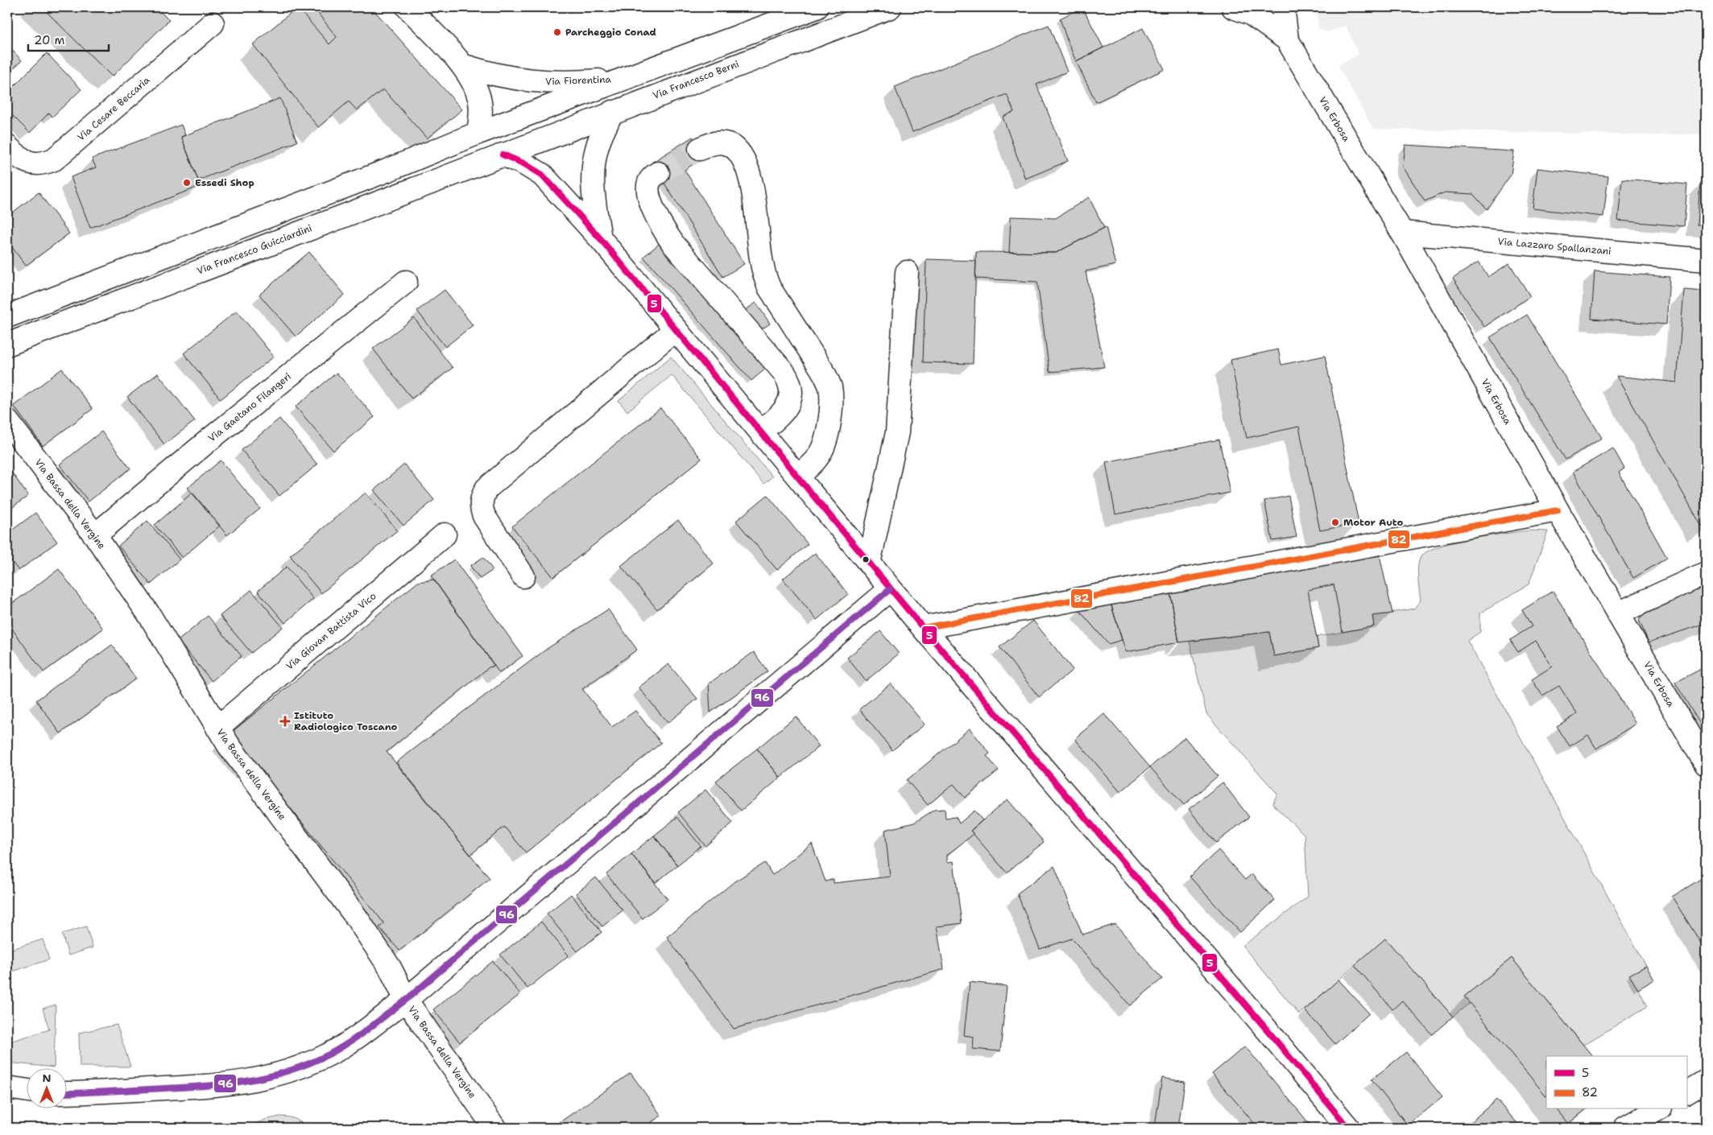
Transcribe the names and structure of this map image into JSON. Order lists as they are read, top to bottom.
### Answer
{
  "streets": {
    "street": [
      "Via Francesco Berni",
      "Via Fiorentina",
      "Via Cesare Beccaria",
      "Via Erbosa",
      "Via Lazzaro Spallanzani",
      "Via Francesco Guicciardini",
      "Via Gaetano Filangeri",
      "Via Bassa della Vergine",
      "Via Giovan Battista Vico"
    ]
  },
  "crossings": [
    ["Via Francesco Berni", "Via Francesco Guicciardini"],
    ["Via Erbosa", "Via Lazzaro Spallanzani"],
    ["Via Gaetano Filangeri", "Via Bassa della Vergine"],
    ["Via Bassa della Vergine", "Via Giovan Battista Vico"]
  ],
  "places": {
    "other": ["Parcheggio Conad", "Essedi Shop", "Motor Auto"],
    "health": ["Istituto Radiologico Toscano"]
  },
  "lines": ["transit line 5", "transit line 82", "transit line 96"],
  "legend": ["5", "82"],
  "scale_bar": "20 m",
  "north": "top"
}
